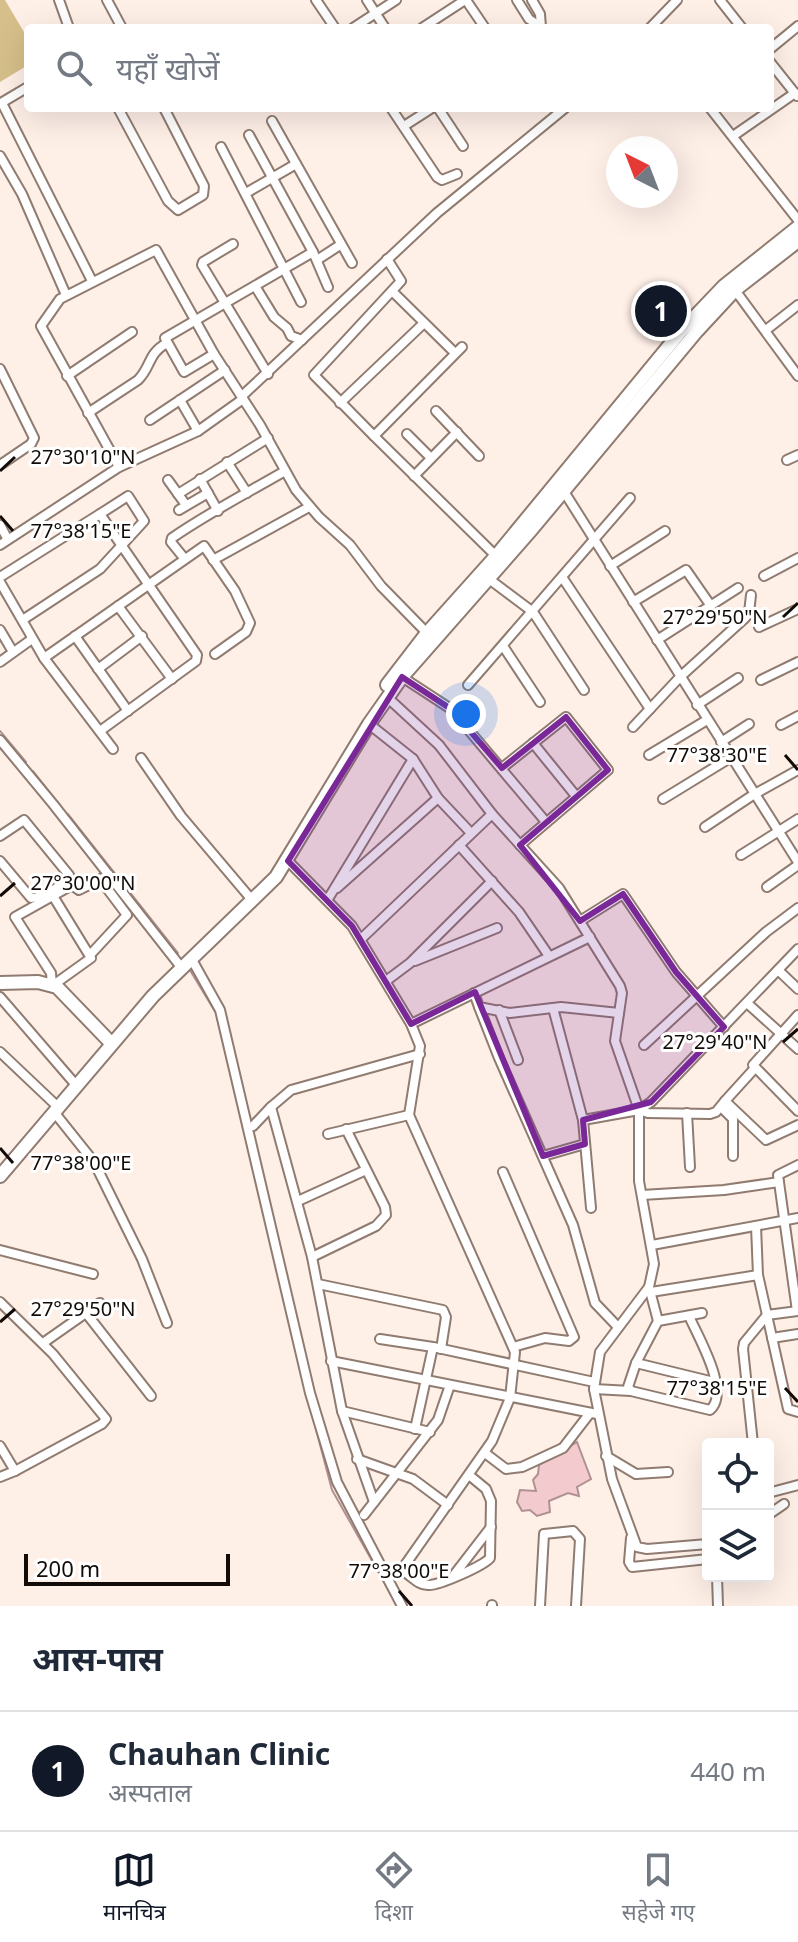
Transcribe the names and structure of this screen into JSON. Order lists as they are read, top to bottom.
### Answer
{
  "scale_bar": "200 m",
  "north": "top left",
  "page": {
    "search": "यहाँ खोजें",
    "pins": "1",
    "scale": "200 m",
    "heading": "आस-पास",
    "list": [
      {
        "mark": "1",
        "name": "Chauhan Clinic",
        "note": "अस्पताल",
        "value": "440 m"
      }
    ],
    "nav": ["मानचित्र", "दिशा", "सहेजे गए"]
  },
  "coordinates": [
    "27°30'10\"N",
    "77°38'15\"E",
    "27°29'50\"N",
    "77°38'30\"E",
    "27°30'00\"N",
    "27°29'40\"N",
    "77°38'00\"E"
  ]
}
